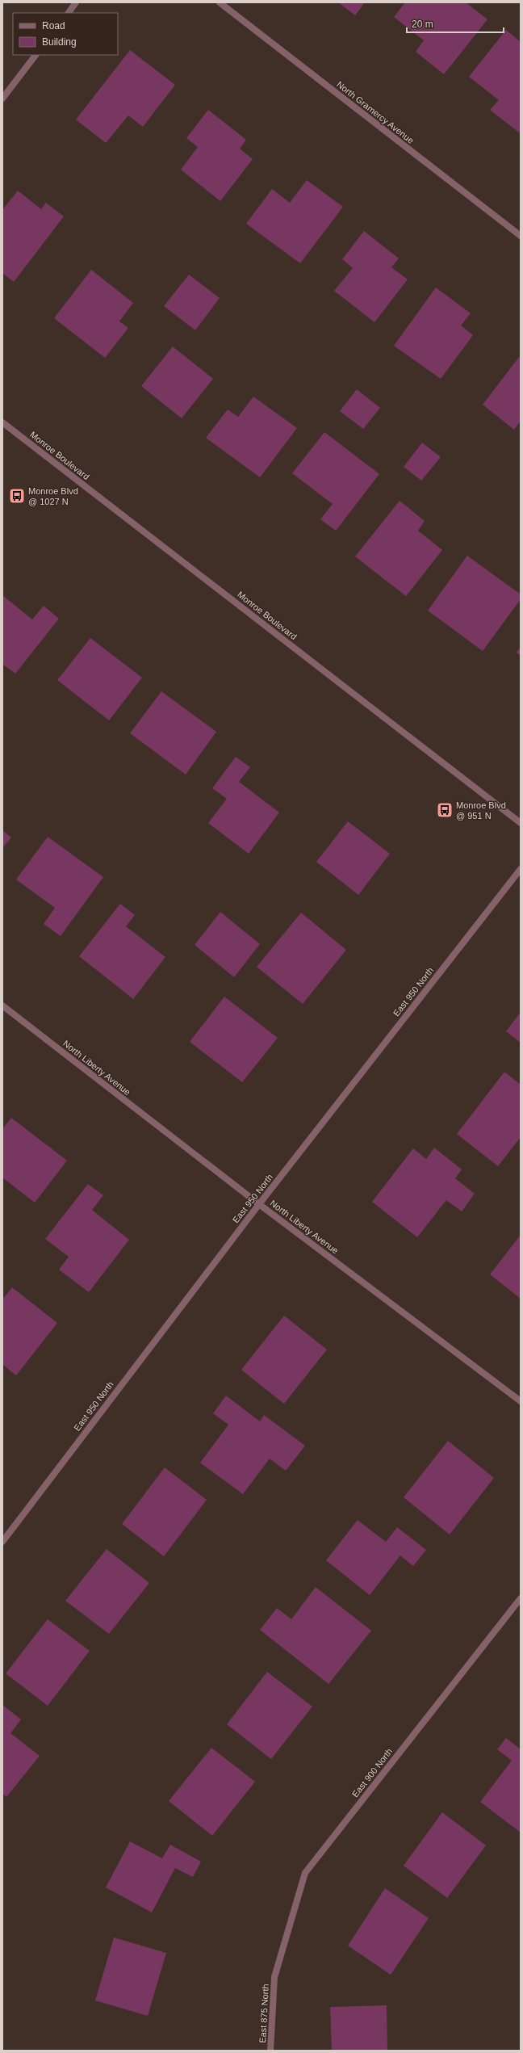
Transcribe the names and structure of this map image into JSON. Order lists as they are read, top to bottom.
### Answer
{
  "streets": {
    "street": [
      "North Gramercy Avenue",
      "Monroe Boulevard",
      "East 950 North",
      "North Liberty Avenue",
      "East 900 North",
      "East 875 North"
    ]
  },
  "crossings": [
    ["East 950 North", "North Liberty Avenue"],
    ["East 900 North", "East 875 North"]
  ],
  "places": {
    "bus stop": ["Monroe Blvd @ 1027 N", "Monroe Blvd @ 951 N"]
  },
  "legend": ["Road", "Building"],
  "scale_bar": "20 m"
}
